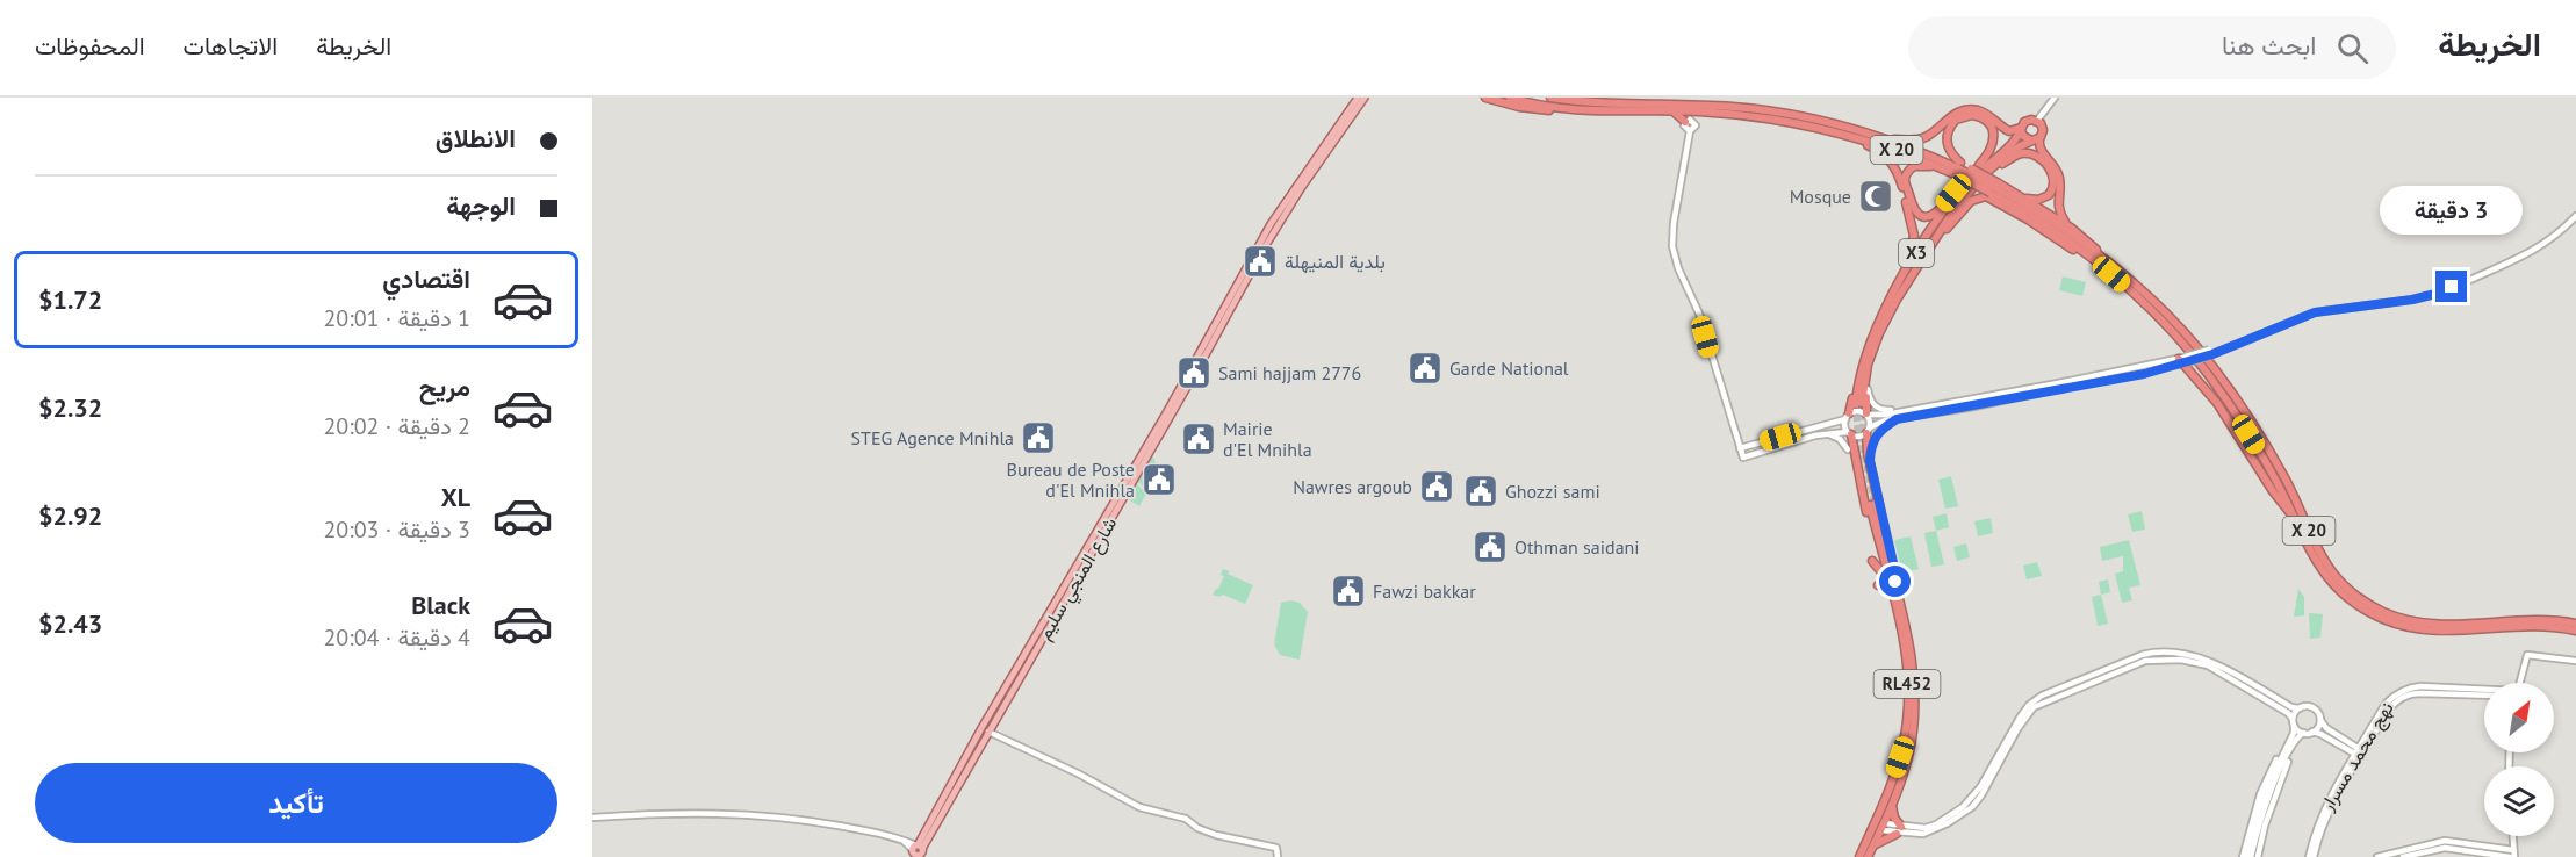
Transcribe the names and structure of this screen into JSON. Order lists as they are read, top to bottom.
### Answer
{
  "streets": {
    "highway": ["X 20", "X3", "RL452"],
    "main road": ["شارع المنجي سليم"],
    "street": ["نهج محمد مسرار"]
  },
  "places": {
    "mosque": ["Mosque"],
    "public building": [
      "بلدية المنيهلة",
      "Garde National",
      "Sami hajjam 2776",
      "STEG Agence Mnihla",
      "Mairie d'El Mnihla",
      "Bureau de Poste d'El Mnihla",
      "Nawres argoub",
      "Ghozzi sami",
      "Othman saidani",
      "Fawzi bakkar"
    ]
  },
  "north": "top right",
  "page": {
    "header": "الخريطة",
    "search": "ابحث هنا",
    "nav": ["الخريطة", "الاتجاهات", "المحفوظات"],
    "banner": ["الانطلاق", "الوجهة"],
    "bubble": "3 دقيقة",
    "list": [
      {
        "name": "اقتصادي",
        "note": "1 دقيقة · 20:01",
        "value": "$1.72"
      },
      {
        "name": "مريح",
        "note": "2 دقيقة · 20:02",
        "value": "$2.32"
      },
      {
        "name": "XL",
        "note": "3 دقيقة · 20:03",
        "value": "$2.92"
      },
      {
        "name": "Black",
        "note": "4 دقيقة · 20:04",
        "value": "$2.43"
      }
    ],
    "buttons": "تأكيد"
  }
}
